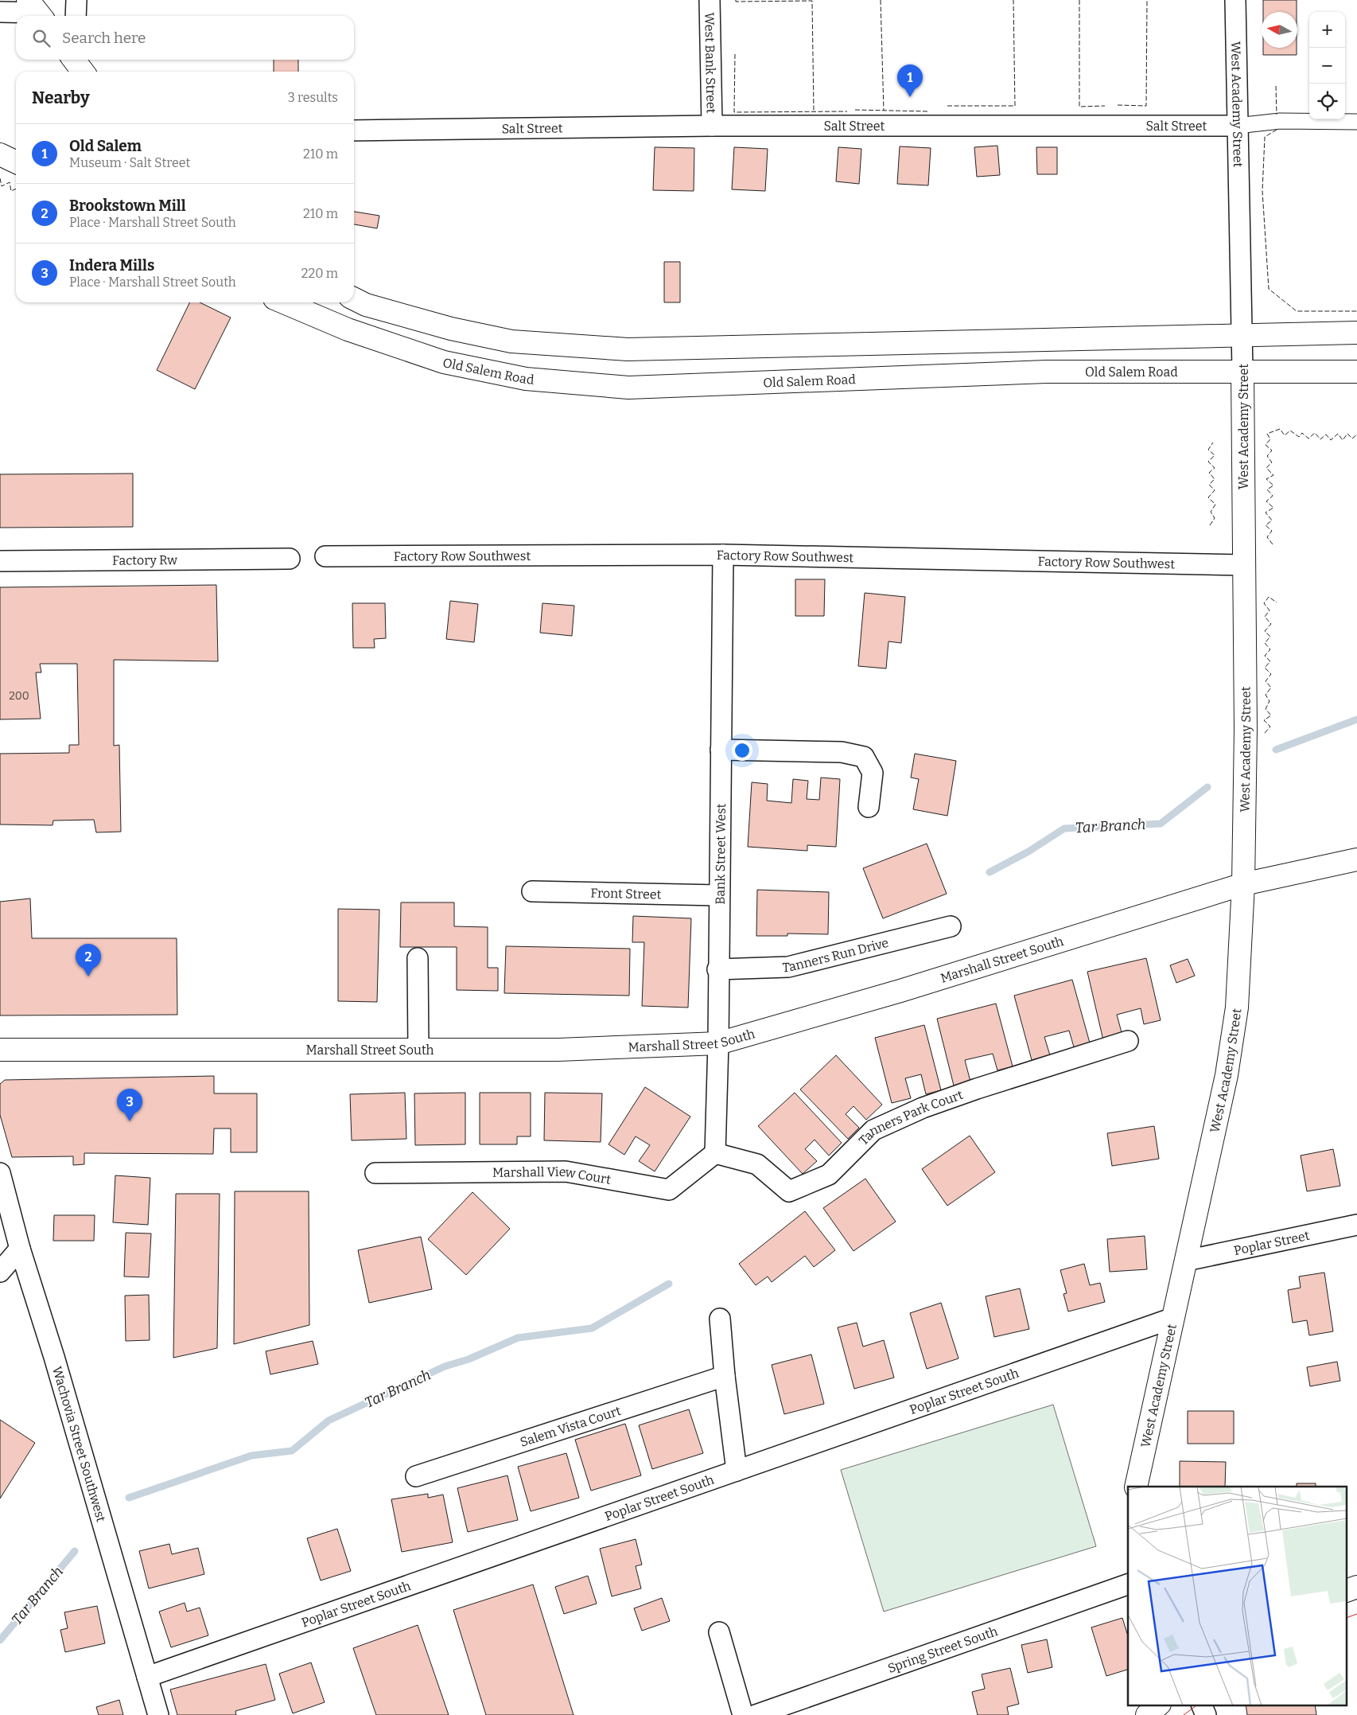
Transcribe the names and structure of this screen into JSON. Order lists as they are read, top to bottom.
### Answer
{
  "streets": {
    "main road": ["West Academy Street", "Old Salem Road", "Marshall Street South"],
    "street": [
      "West Bank Street",
      "Salt Street",
      "Factory Row Southwest",
      "Factory Rw",
      "Bank Street West",
      "Front Street",
      "Tanners Run Drive",
      "Tanners Park Court",
      "Marshall View Court",
      "Poplar Street",
      "Poplar Street South",
      "Salem Vista Court",
      "Wachovia Street Southwest",
      "Spring Street South"
    ]
  },
  "crossings": [
    ["West Bank Street", "Salt Street"],
    ["West Academy Street", "Salt Street"],
    ["West Academy Street", "Old Salem Road"],
    ["West Academy Street", "Factory Row Southwest"],
    ["West Academy Street", "Marshall Street South"],
    ["West Academy Street", "Poplar Street"],
    ["West Academy Street", "Poplar Street South"],
    ["Factory Row Southwest", "Bank Street West"],
    ["Bank Street West", "Front Street"],
    ["Bank Street West", "Tanners Run Drive"],
    ["Bank Street West", "Marshall Street South"],
    ["Bank Street West", "Tanners Park Court"],
    ["Bank Street West", "Marshall View Court"],
    ["Tanners Park Court", "Marshall View Court"],
    ["Poplar Street South", "Wachovia Street Southwest"]
  ],
  "water": ["Tar Branch"],
  "house_numbers": ["200"],
  "north": "left",
  "page": {
    "map_buttons": ["+", "−"],
    "search": "Search here",
    "pins": ["1", "2", "3"],
    "heading": ["Nearby", "3 results"],
    "list": [
      {
        "mark": "1",
        "name": "Old Salem",
        "note": "Museum · Salt Street",
        "value": "210 m"
      },
      {
        "mark": "2",
        "name": "Brookstown Mill",
        "note": "Place · Marshall Street South",
        "value": "210 m"
      },
      {
        "mark": "3",
        "name": "Indera Mills",
        "note": "Place · Marshall Street South",
        "value": "220 m"
      }
    ]
  }
}
